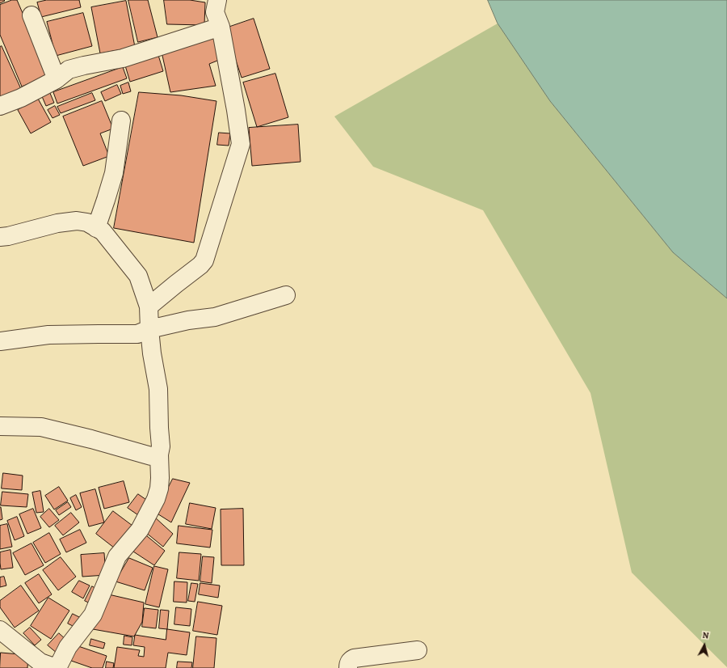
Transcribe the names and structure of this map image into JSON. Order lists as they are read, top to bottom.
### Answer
{
  "north": "top"
}
